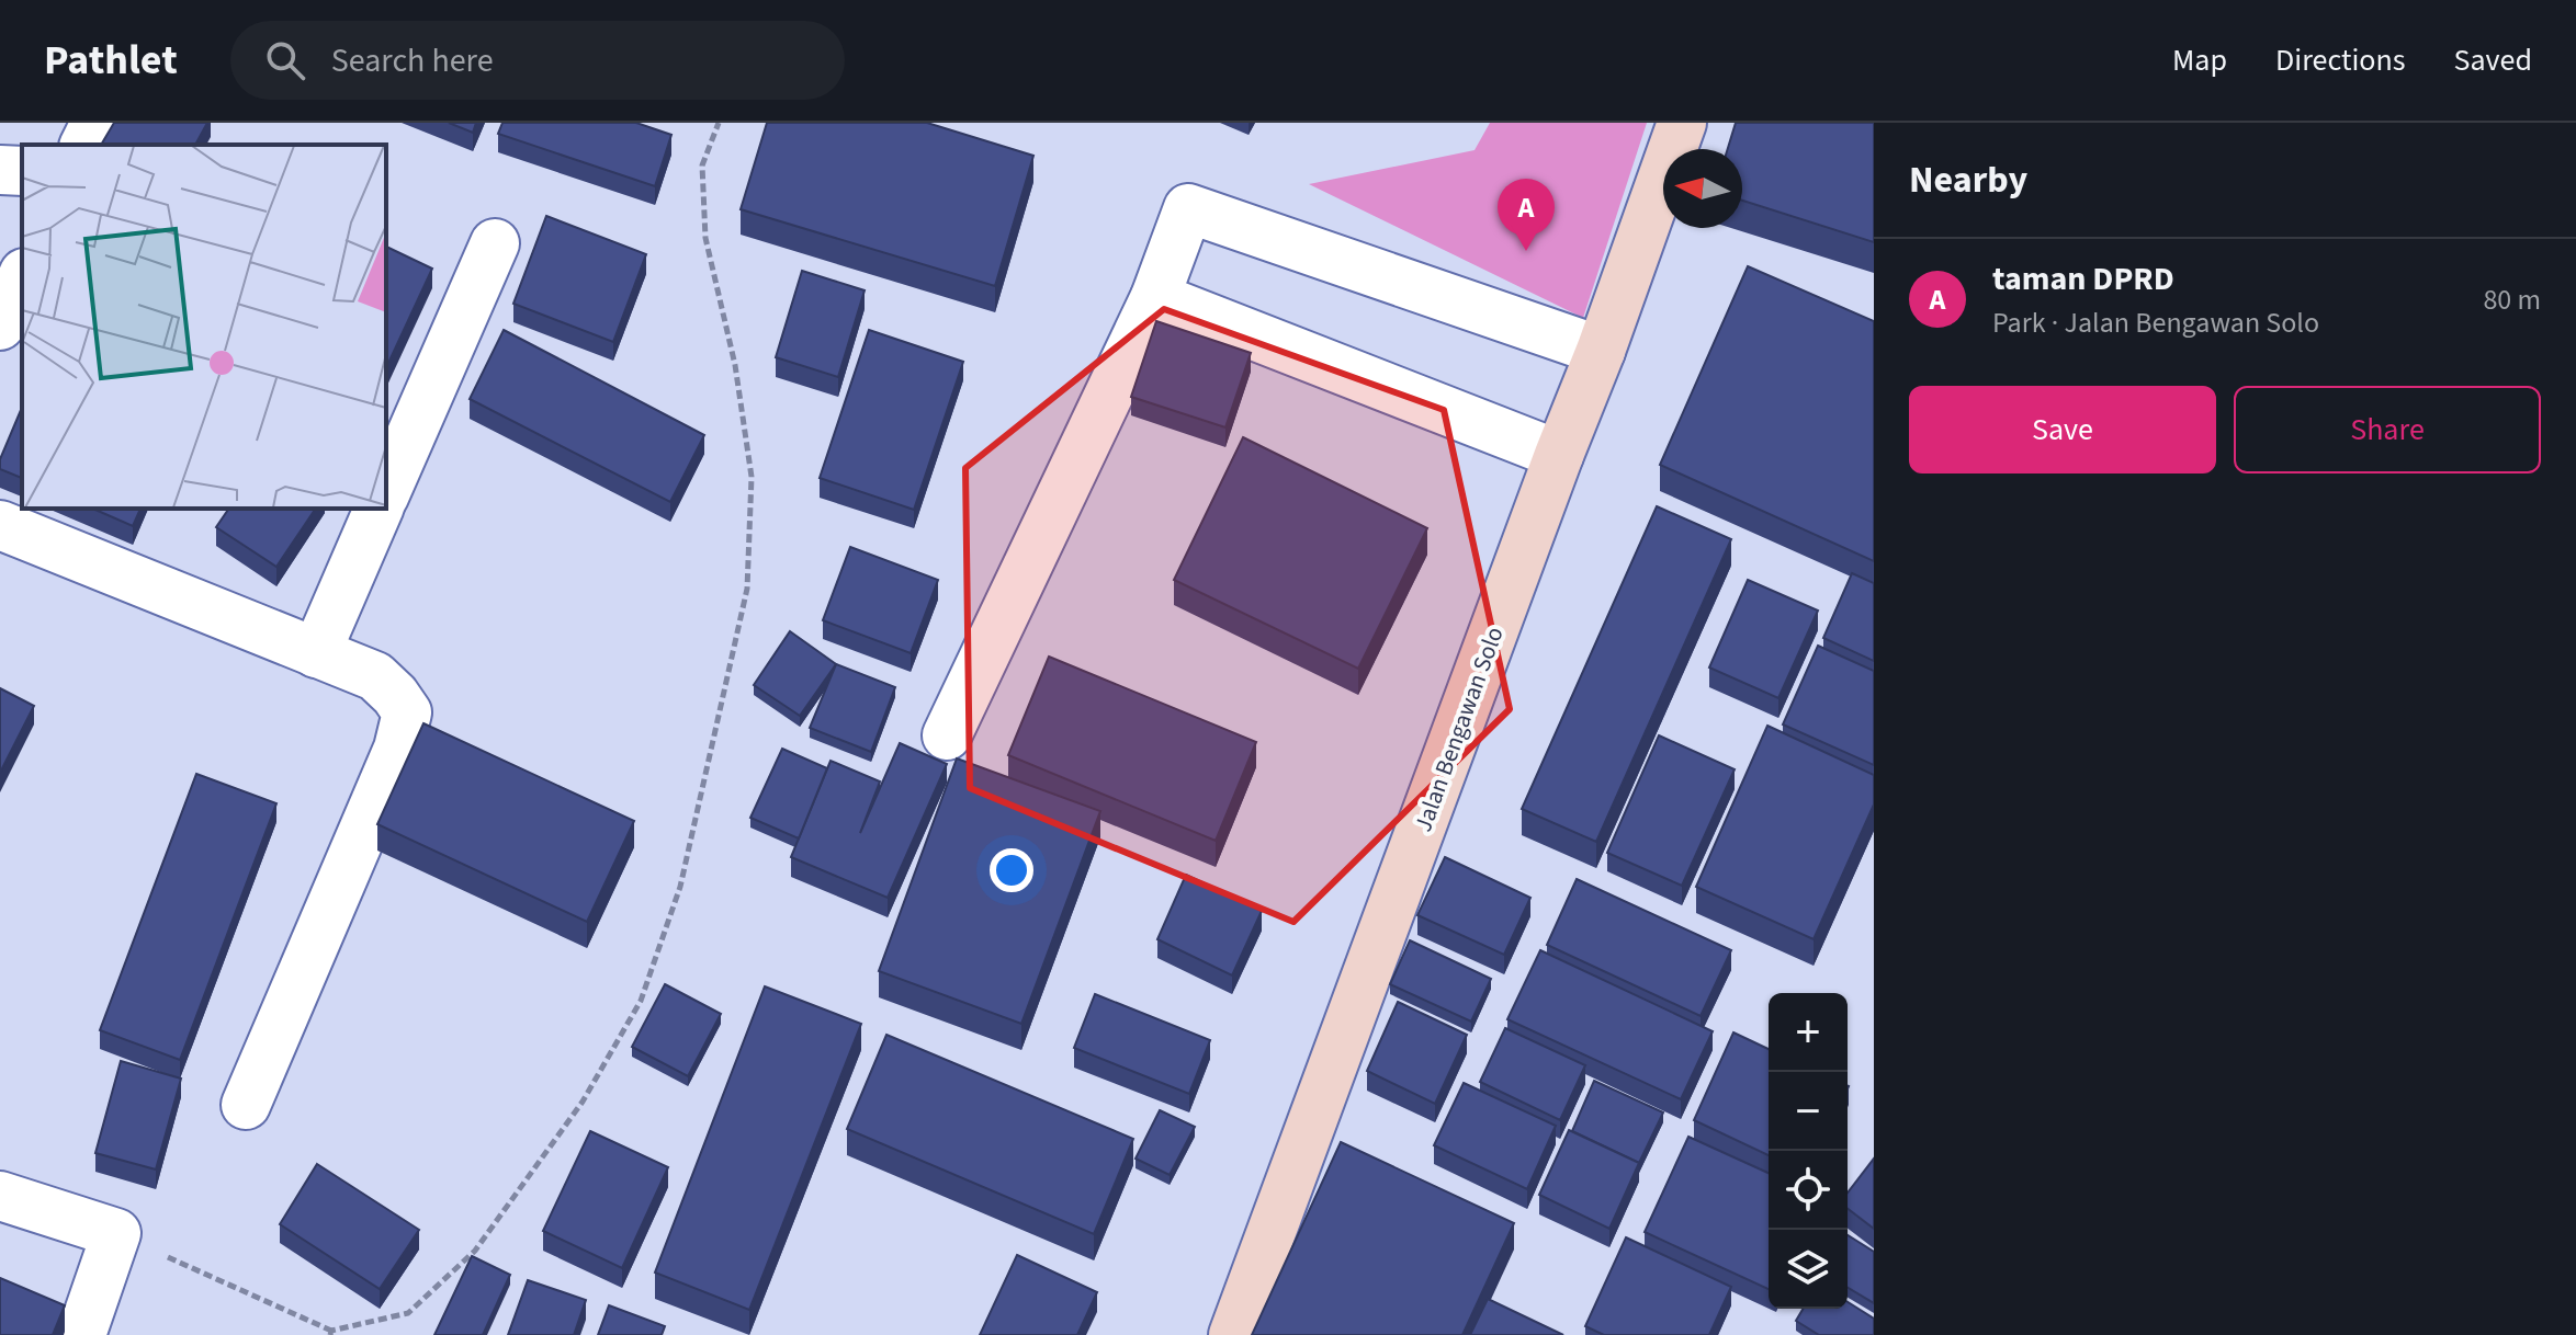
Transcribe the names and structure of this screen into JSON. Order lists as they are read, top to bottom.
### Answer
{
  "streets": {
    "main road": ["Jalan Bengawan Solo"]
  },
  "north": "left",
  "page": {
    "header": "Pathlet",
    "search": "Search here",
    "nav": ["Map", "Directions", "Saved"],
    "heading": "Nearby",
    "pins": "A",
    "list": [
      {
        "mark": "A",
        "name": "taman DPRD",
        "note": "Park · Jalan Bengawan Solo",
        "value": "80 m"
      }
    ],
    "buttons": ["Save", "Share"],
    "map_buttons": ["+", "−"]
  }
}
